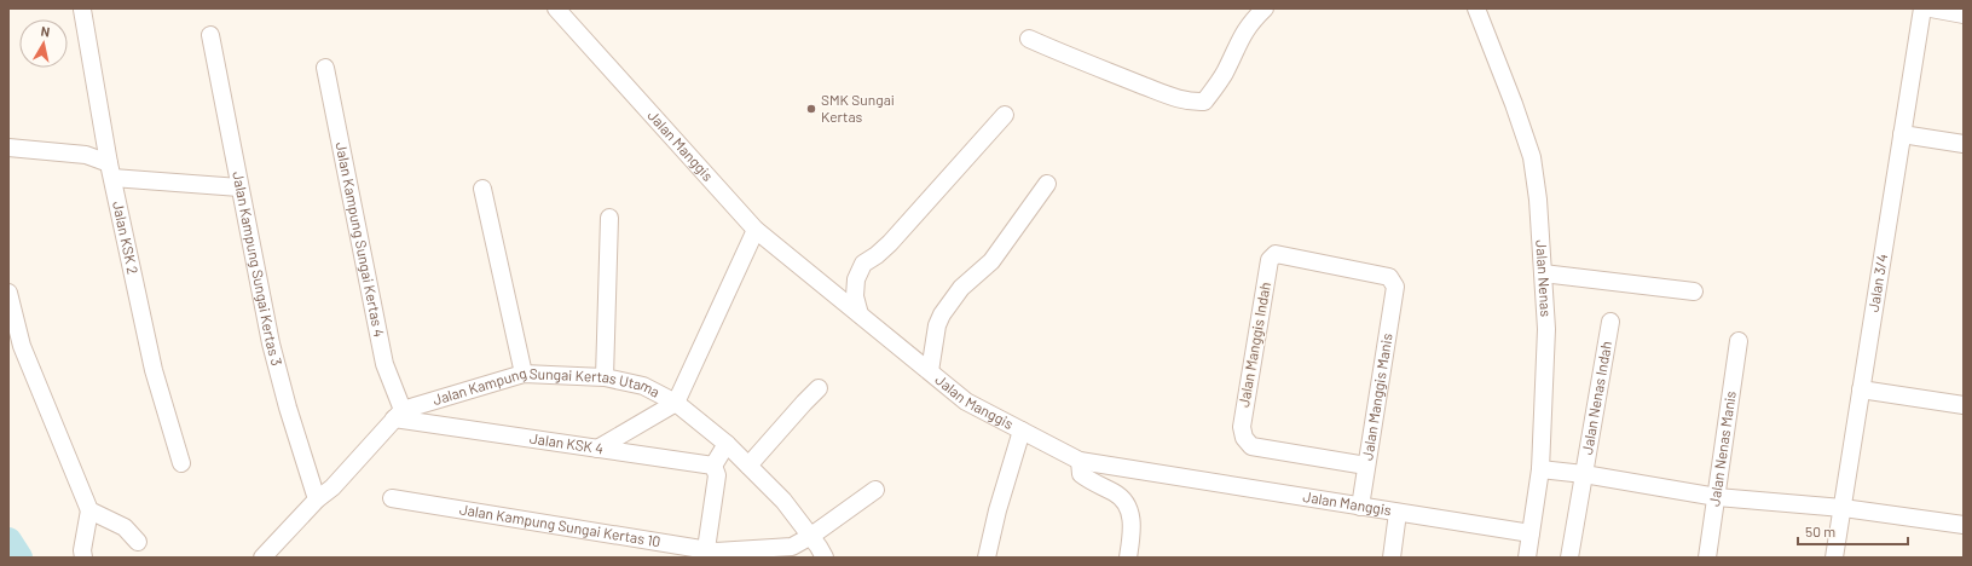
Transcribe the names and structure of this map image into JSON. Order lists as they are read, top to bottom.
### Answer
{
  "streets": {
    "street": [
      "Jalan Manggis",
      "Jalan KSK 2",
      "Jalan Kampung Sungai Kertas 4",
      "Jalan Kampung Sungai Kertas 3",
      "Jalan Nenas",
      "Jalan 3/4",
      "Jalan Manggis Indah",
      "Jalan Manggis Manis",
      "Jalan Nenas Indah",
      "Jalan Kampung Sungai Kertas Utama",
      "Jalan KSK 4",
      "Jalan Nenas Manis",
      "Jalan Kampung Sungai Kertas 10"
    ]
  },
  "crossings": [
    ["Jalan Manggis", "Jalan Nenas"],
    ["Jalan Manggis", "Jalan Manggis Manis"],
    ["Jalan Kampung Sungai Kertas 4", "Jalan Kampung Sungai Kertas Utama"],
    ["Jalan Kampung Sungai Kertas 4", "Jalan KSK 4"],
    ["Jalan Manggis Indah", "Jalan Manggis Manis"],
    ["Jalan Kampung Sungai Kertas Utama", "Jalan KSK 4"],
    ["Jalan Kampung Sungai Kertas Utama", "Jalan Kampung Sungai Kertas 10"]
  ],
  "places": ["SMK Sungai Kertas"],
  "scale_bar": "50 m",
  "north": "top"
}
